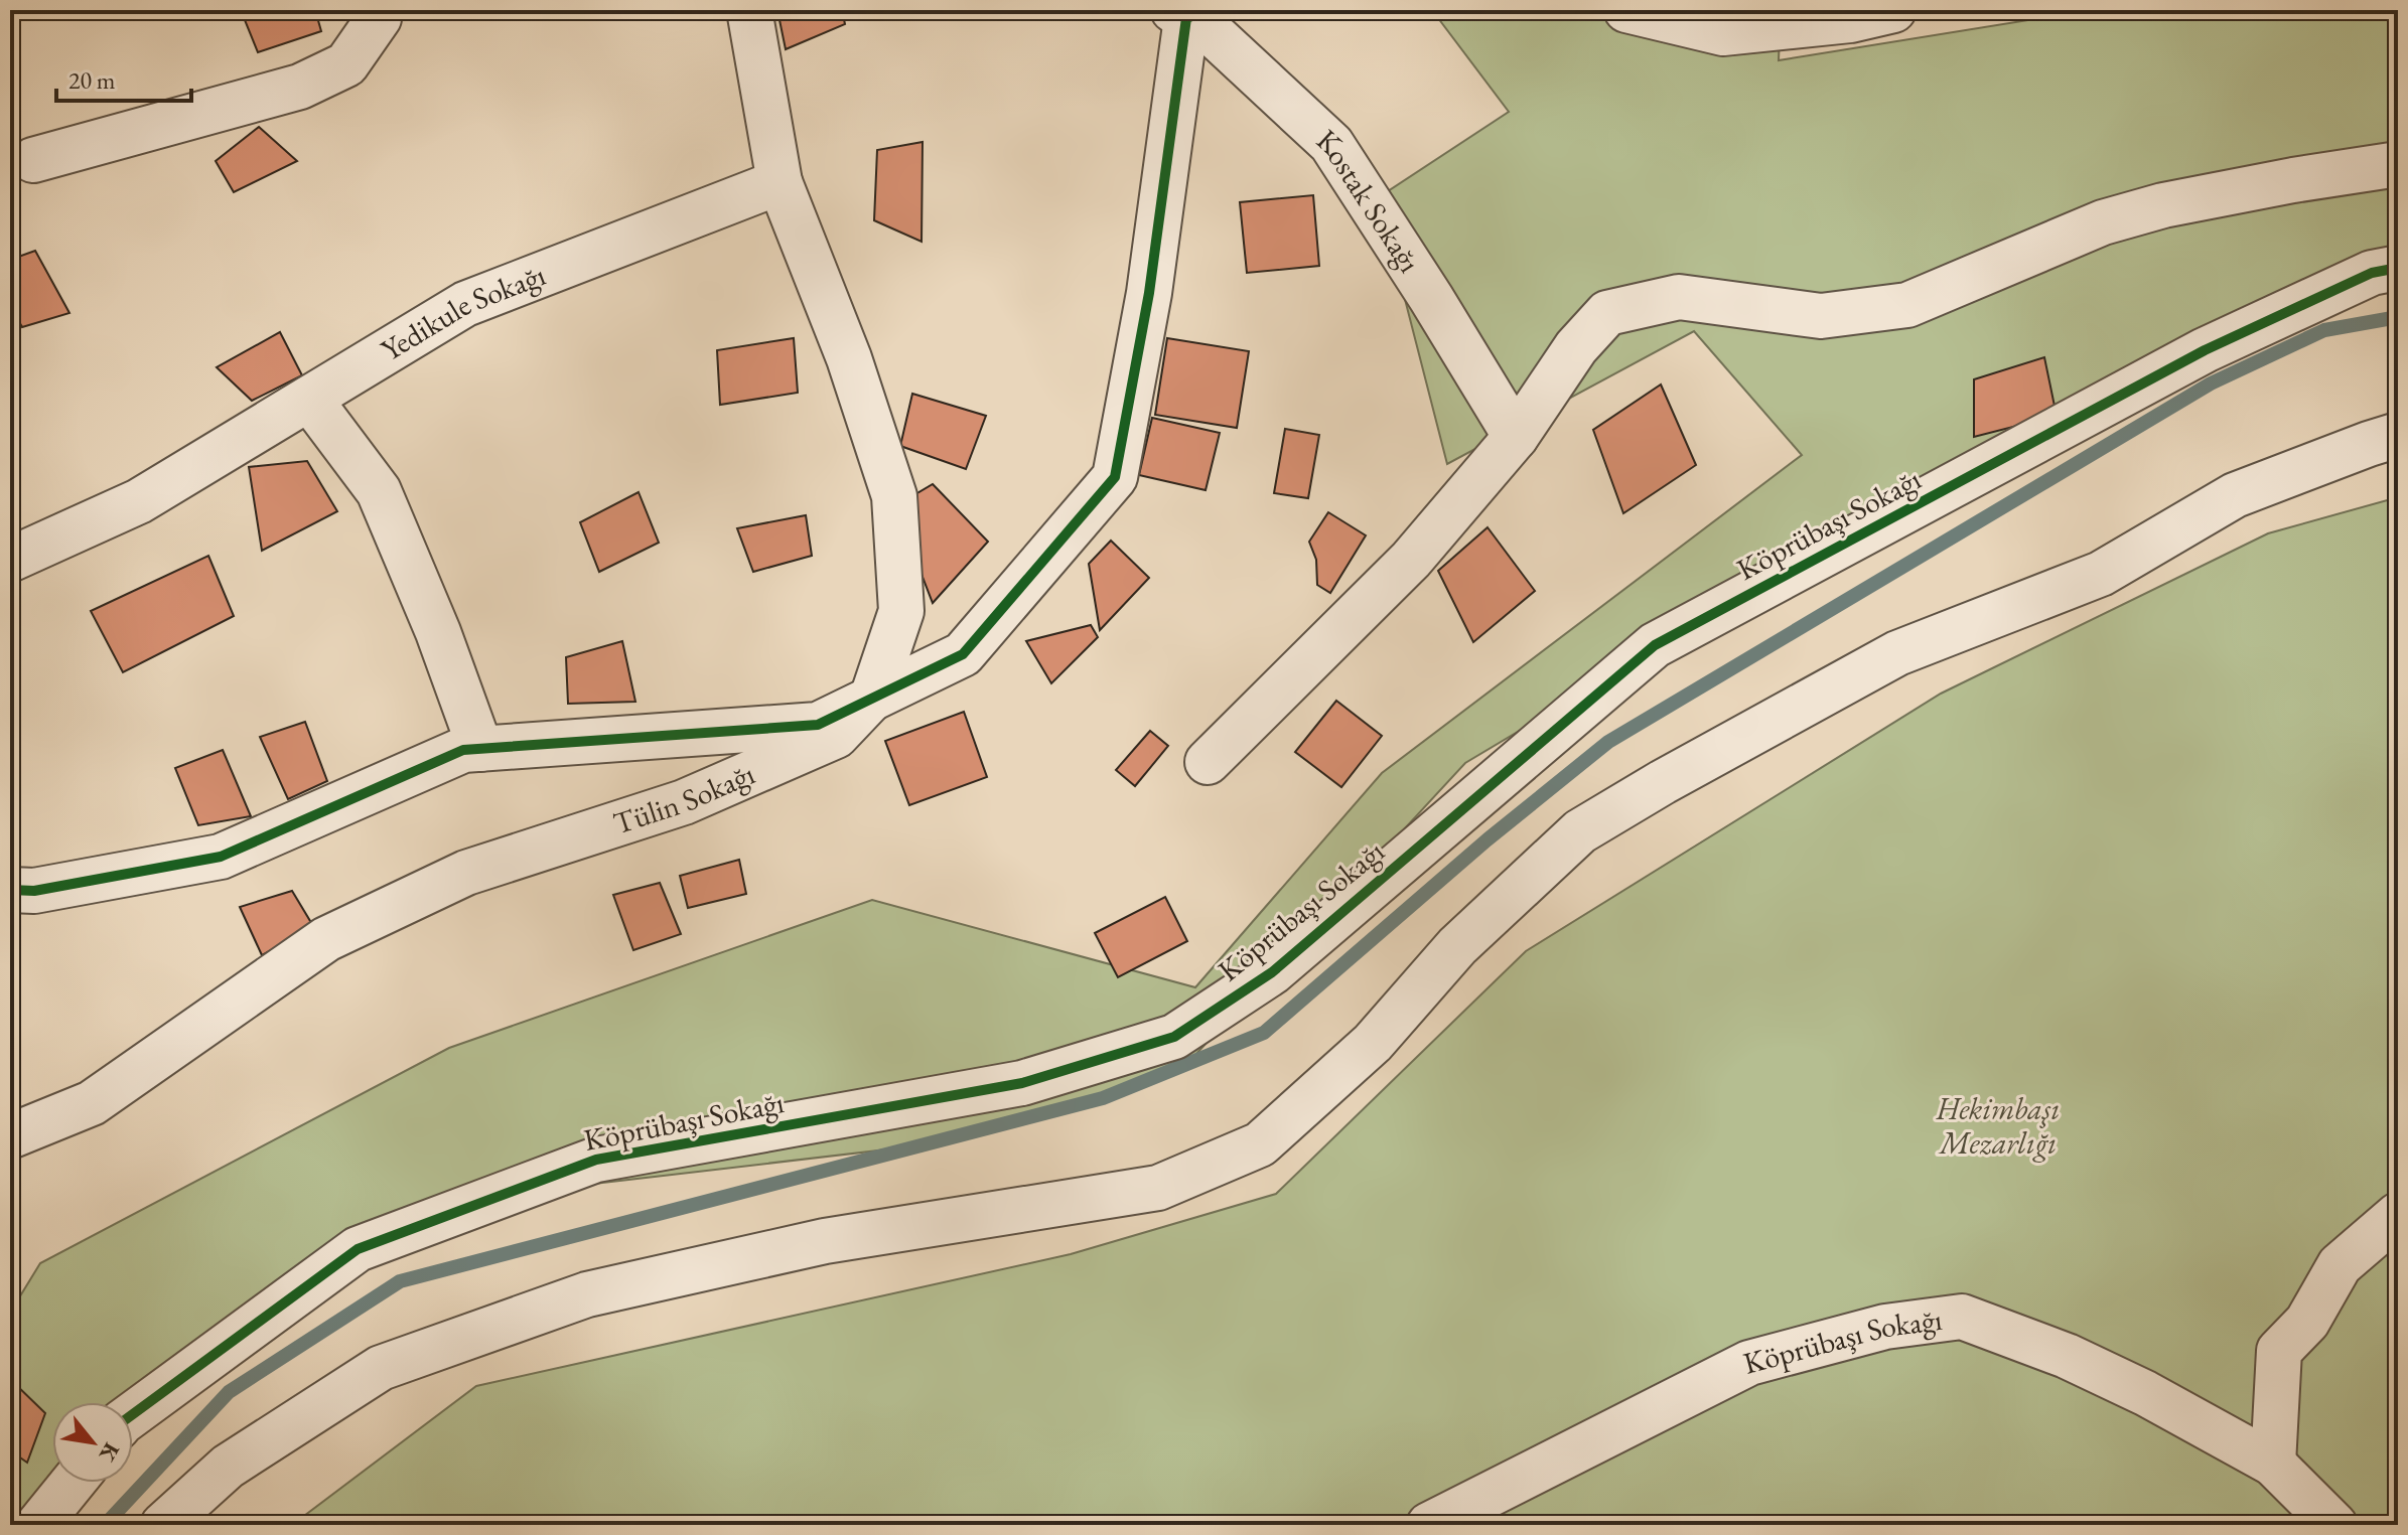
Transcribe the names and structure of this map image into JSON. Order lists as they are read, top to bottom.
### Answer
{
  "streets": {
    "street": [
      "Kostak Sokağı",
      "Yedikule Sokağı",
      "Köprübaşı Sokağı",
      "Tülin Sokağı"
    ]
  },
  "crossings": [
    ["Yedikule Sokağı", "Tülin Sokağı"]
  ],
  "parks": ["Hekimbaşı Mezarlığı"],
  "scale_bar": "20 m",
  "north": "bottom right"
}
